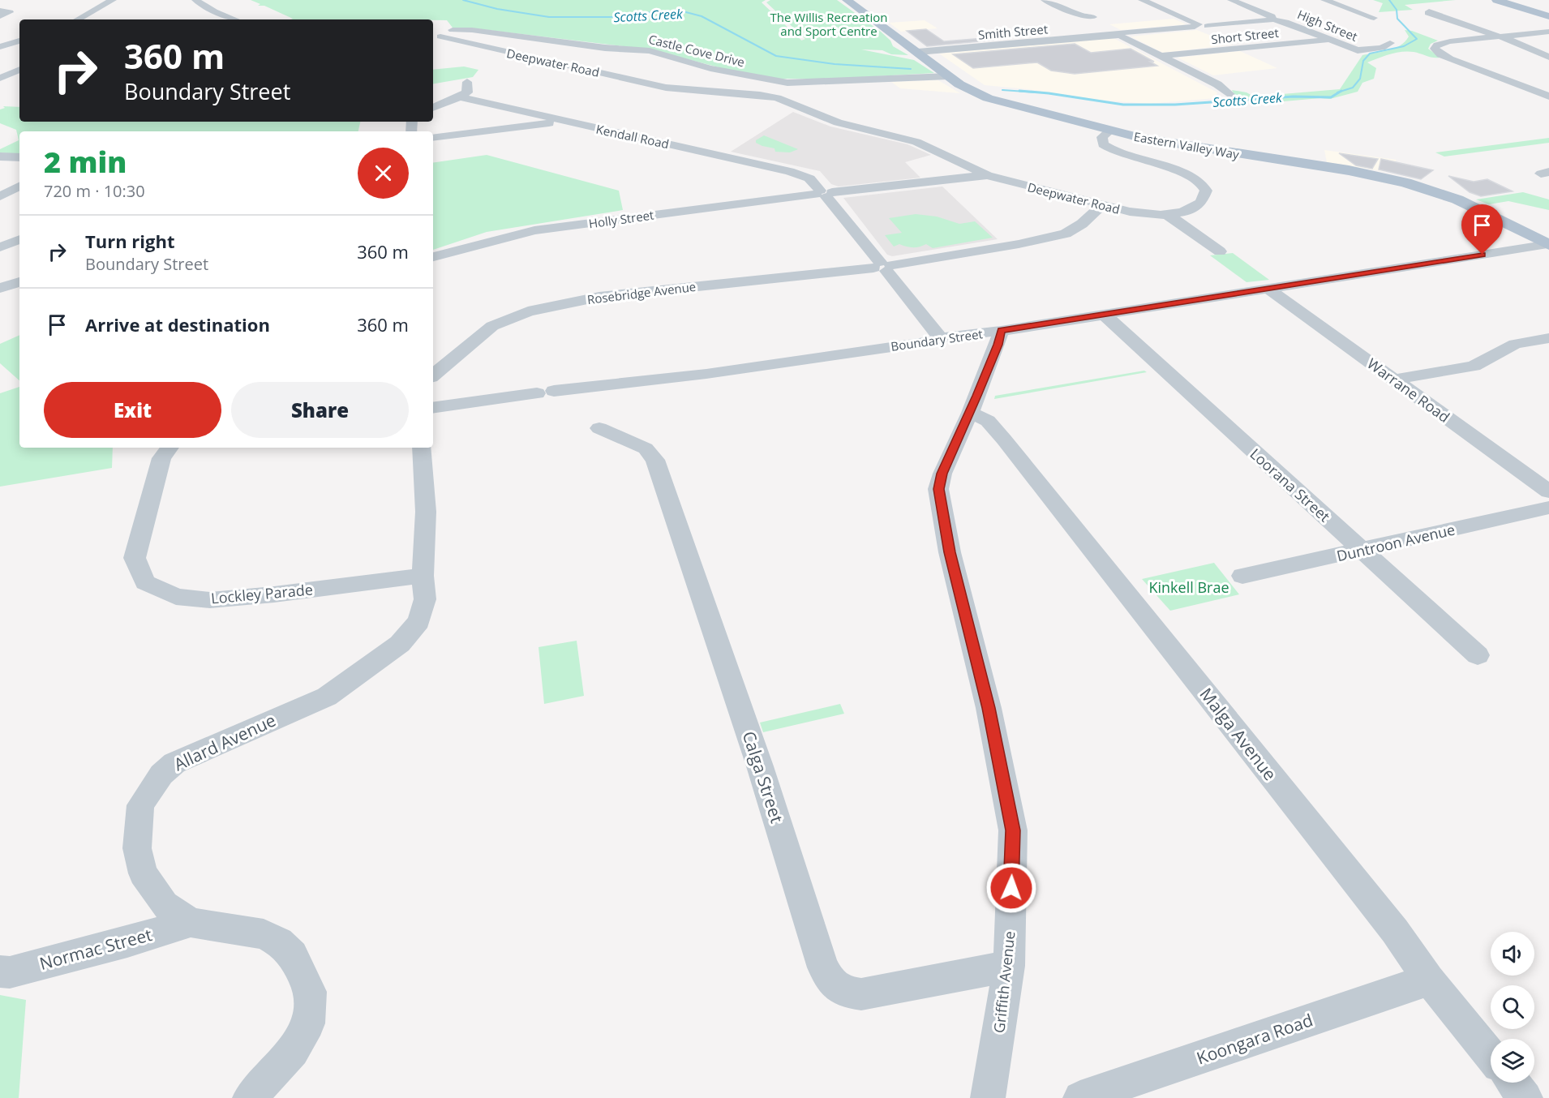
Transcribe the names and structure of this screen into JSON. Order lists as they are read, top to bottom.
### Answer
{
  "streets": {
    "main road": ["Eastern Valley Way"],
    "street": [
      "High Street",
      "Smith Street",
      "Short Street",
      "Castle Cove Drive",
      "Deepwater Road",
      "Kendall Road",
      "Holly Street",
      "Rosebridge Avenue",
      "Boundary Street",
      "Warrane Road",
      "Loorana Street",
      "Duntroon Avenue",
      "Lockley Parade",
      "Malga Avenue",
      "Allard Avenue",
      "Calga Street",
      "Normac Street",
      "Griffith Avenue",
      "Koongara Road"
    ]
  },
  "crossings": [
    ["High Street", "Smith Street"],
    ["High Street", "Short Street"],
    ["Smith Street", "Eastern Valley Way"],
    ["Castle Cove Drive", "Deepwater Road"],
    ["Castle Cove Drive", "Eastern Valley Way"],
    ["Deepwater Road", "Eastern Valley Way"],
    ["Deepwater Road", "Holly Street"],
    ["Deepwater Road", "Rosebridge Avenue"],
    ["Kendall Road", "Holly Street"],
    ["Kendall Road", "Rosebridge Avenue"],
    ["Kendall Road", "Boundary Street"],
    ["Eastern Valley Way", "Boundary Street"],
    ["Boundary Street", "Warrane Road"],
    ["Boundary Street", "Loorana Street"],
    ["Boundary Street", "Griffith Avenue"],
    ["Loorana Street", "Duntroon Avenue"],
    ["Lockley Parade", "Allard Avenue"],
    ["Malga Avenue", "Griffith Avenue"],
    ["Malga Avenue", "Koongara Road"],
    ["Allard Avenue", "Normac Street"],
    ["Calga Street", "Griffith Avenue"]
  ],
  "water": ["Scotts Creek"],
  "parks": ["The Willis Recreation and Sport Centre", "Kinkell Brae"],
  "page": {
    "turn": ["360 m", "Boundary Street"],
    "heading": ["2 min", "720 m · 10:30"],
    "list": [
      {
        "name": "Turn right",
        "note": "Boundary Street",
        "value": "360 m"
      },
      {
        "name": "Arrive at destination",
        "value": "360 m"
      }
    ],
    "buttons": ["Exit", "Share"]
  }
}
